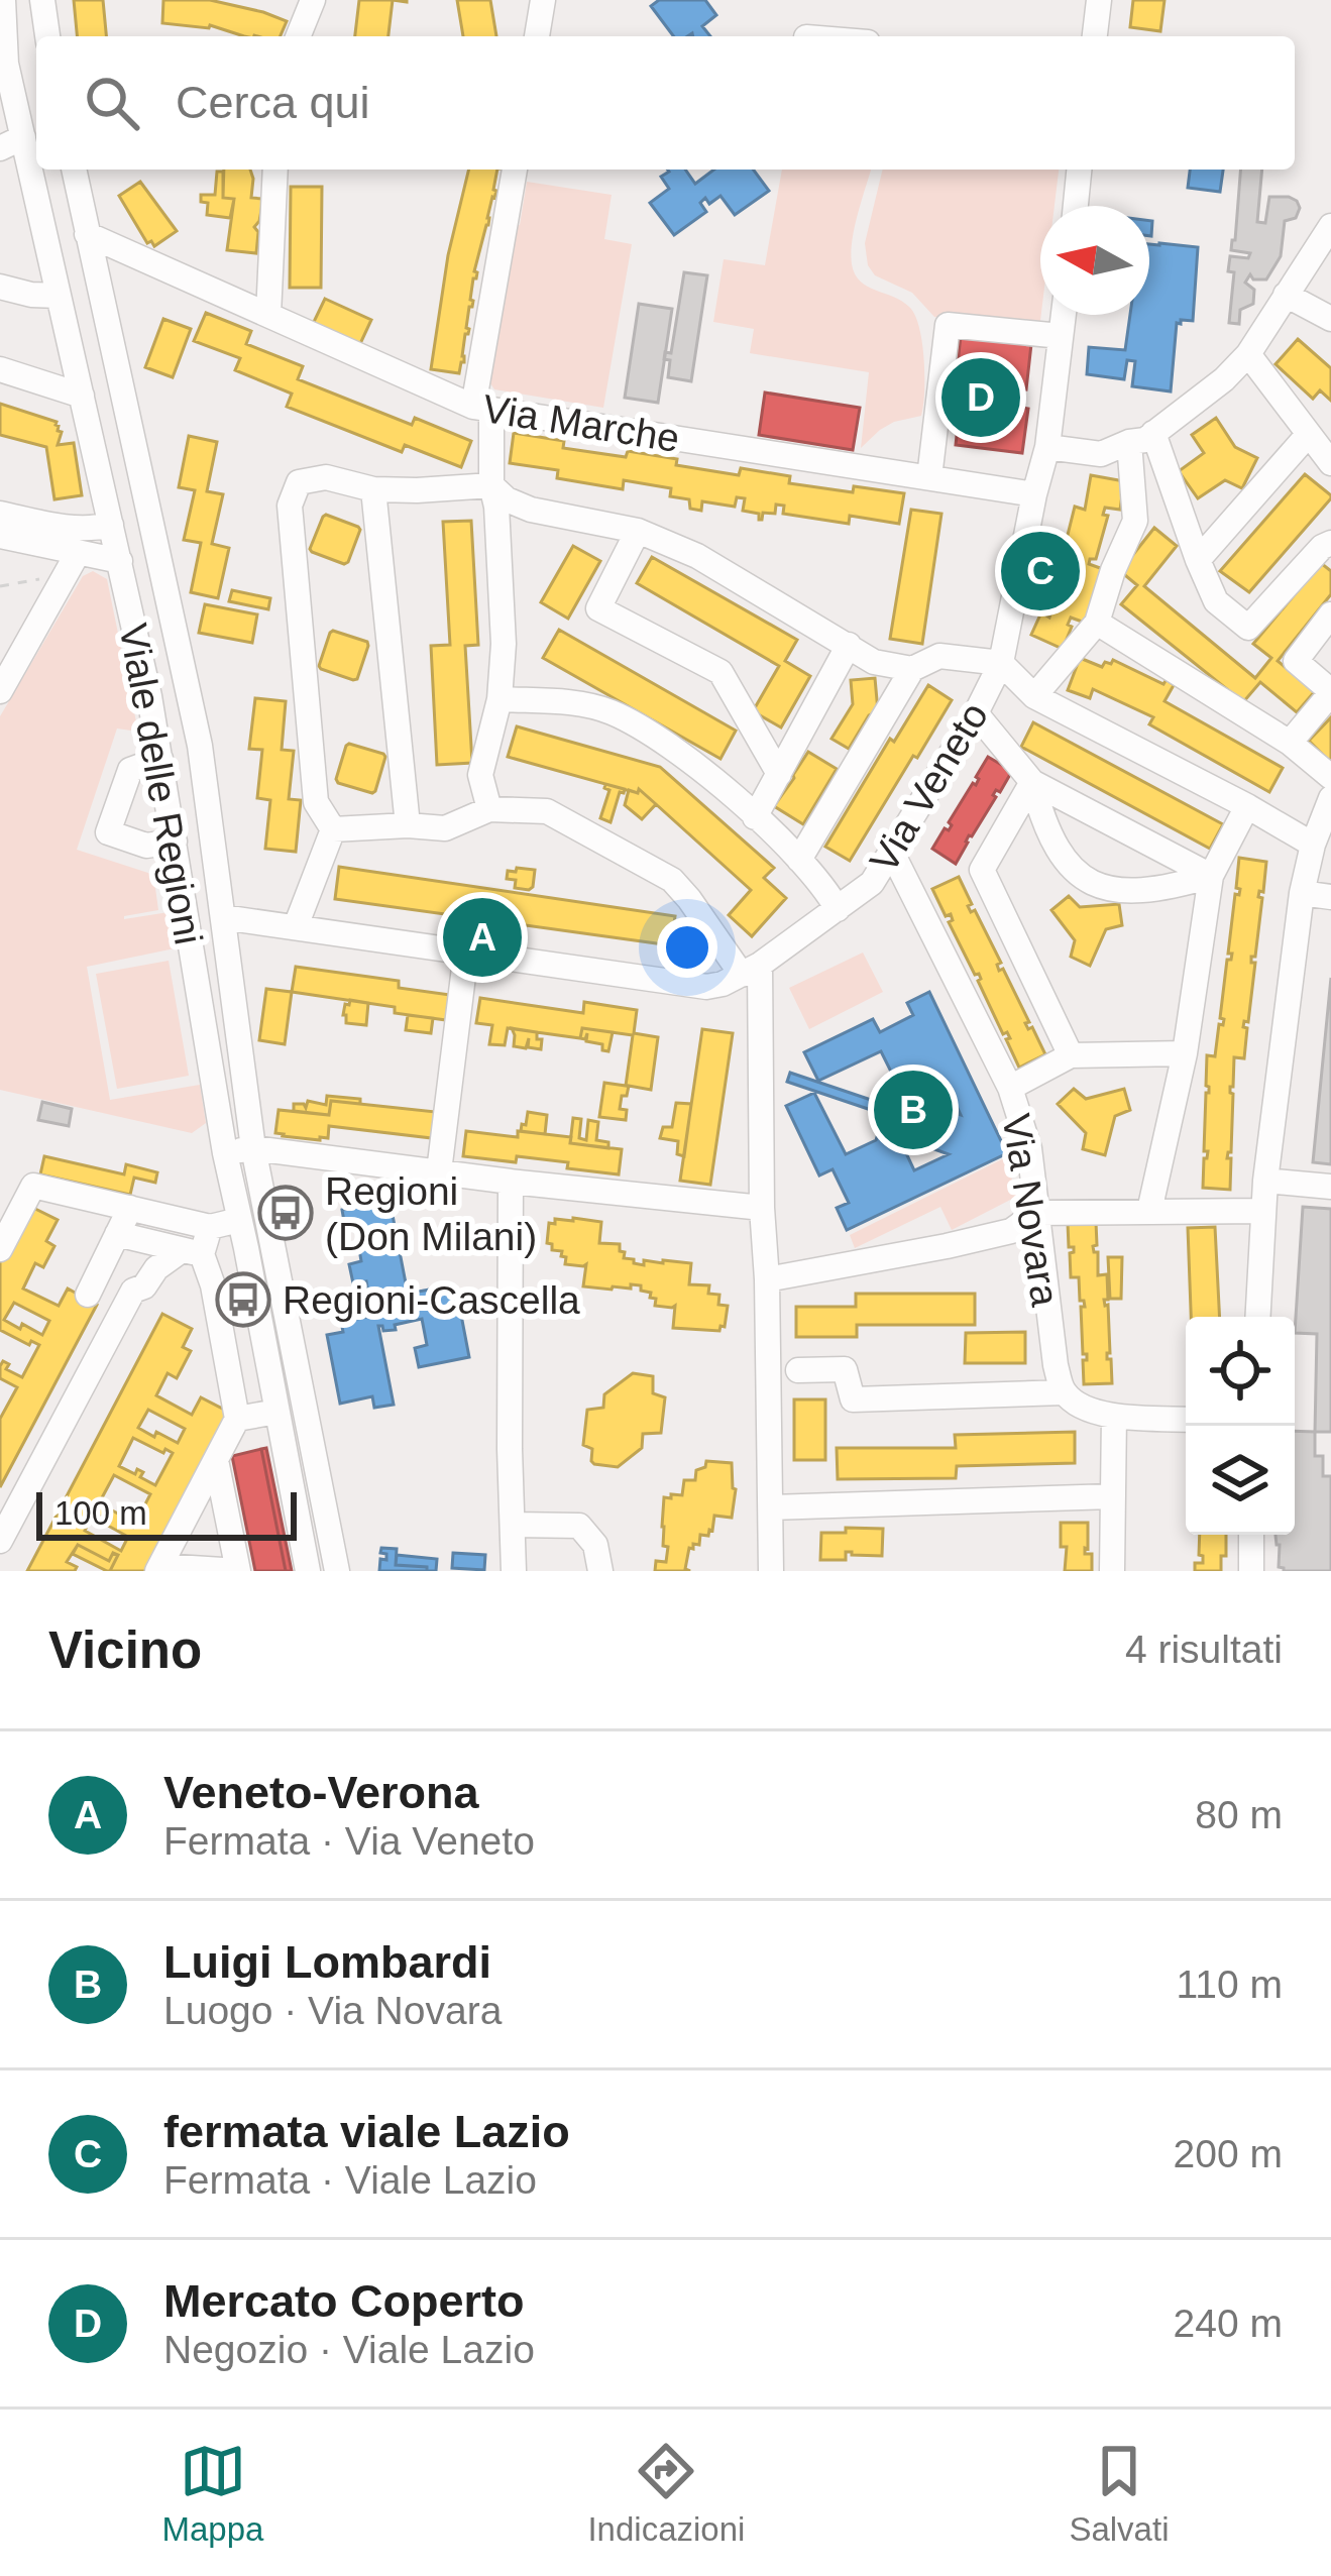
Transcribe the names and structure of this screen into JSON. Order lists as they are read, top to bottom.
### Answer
{
  "streets": {
    "street": [
      "Via Marche",
      "Viale delle Regioni",
      "Via Veneto",
      "Via Novara"
    ]
  },
  "crossings": [
    ["Via Marche", "Viale delle Regioni"],
    ["Via Marche", "Via Veneto"],
    ["Viale delle Regioni", "Via Veneto"],
    ["Via Veneto", "Via Novara"]
  ],
  "places": {
    "bus stop": ["Regioni (Don Milani)", "Regioni-Cascella"]
  },
  "scale_bar": "100 m",
  "north": "left",
  "page": {
    "search": "Cerca qui",
    "pins": [
      "D",
      "C",
      "A",
      "B"
    ],
    "scale": "100 m",
    "heading": ["Vicino", "4 risultati"],
    "list": [
      {
        "mark": "A",
        "name": "Veneto-Verona",
        "note": "Fermata · Via Veneto",
        "value": "80 m"
      },
      {
        "mark": "B",
        "name": "Luigi Lombardi",
        "note": "Luogo · Via Novara",
        "value": "110 m"
      },
      {
        "mark": "C",
        "name": "fermata viale Lazio",
        "note": "Fermata · Viale Lazio",
        "value": "200 m"
      },
      {
        "mark": "D",
        "name": "Mercato Coperto",
        "note": "Negozio · Viale Lazio",
        "value": "240 m"
      }
    ],
    "nav": ["Mappa", "Indicazioni", "Salvati"]
  }
}
